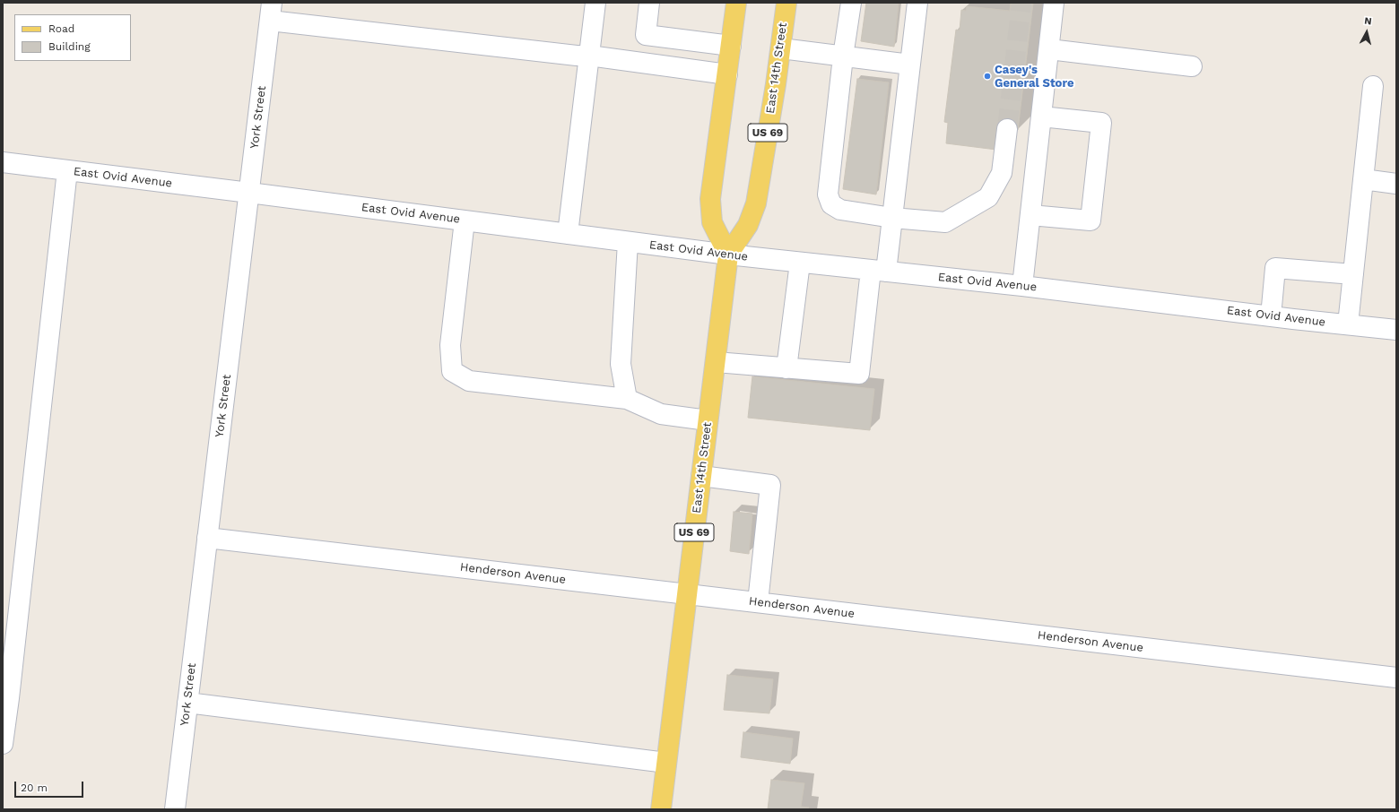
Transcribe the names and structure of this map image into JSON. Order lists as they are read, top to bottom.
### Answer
{
  "streets": {
    "main road": ["East 14th Street", "US 69"],
    "street": ["York Street", "East Ovid Avenue", "Henderson Avenue"]
  },
  "crossings": [
    ["East 14th Street", "East Ovid Avenue"],
    ["East 14th Street", "Henderson Avenue"],
    ["York Street", "East Ovid Avenue"],
    ["York Street", "Henderson Avenue"]
  ],
  "places": ["Casey's General Store"],
  "legend": ["Road", "Building"],
  "scale_bar": "20 m",
  "north": "top"
}
